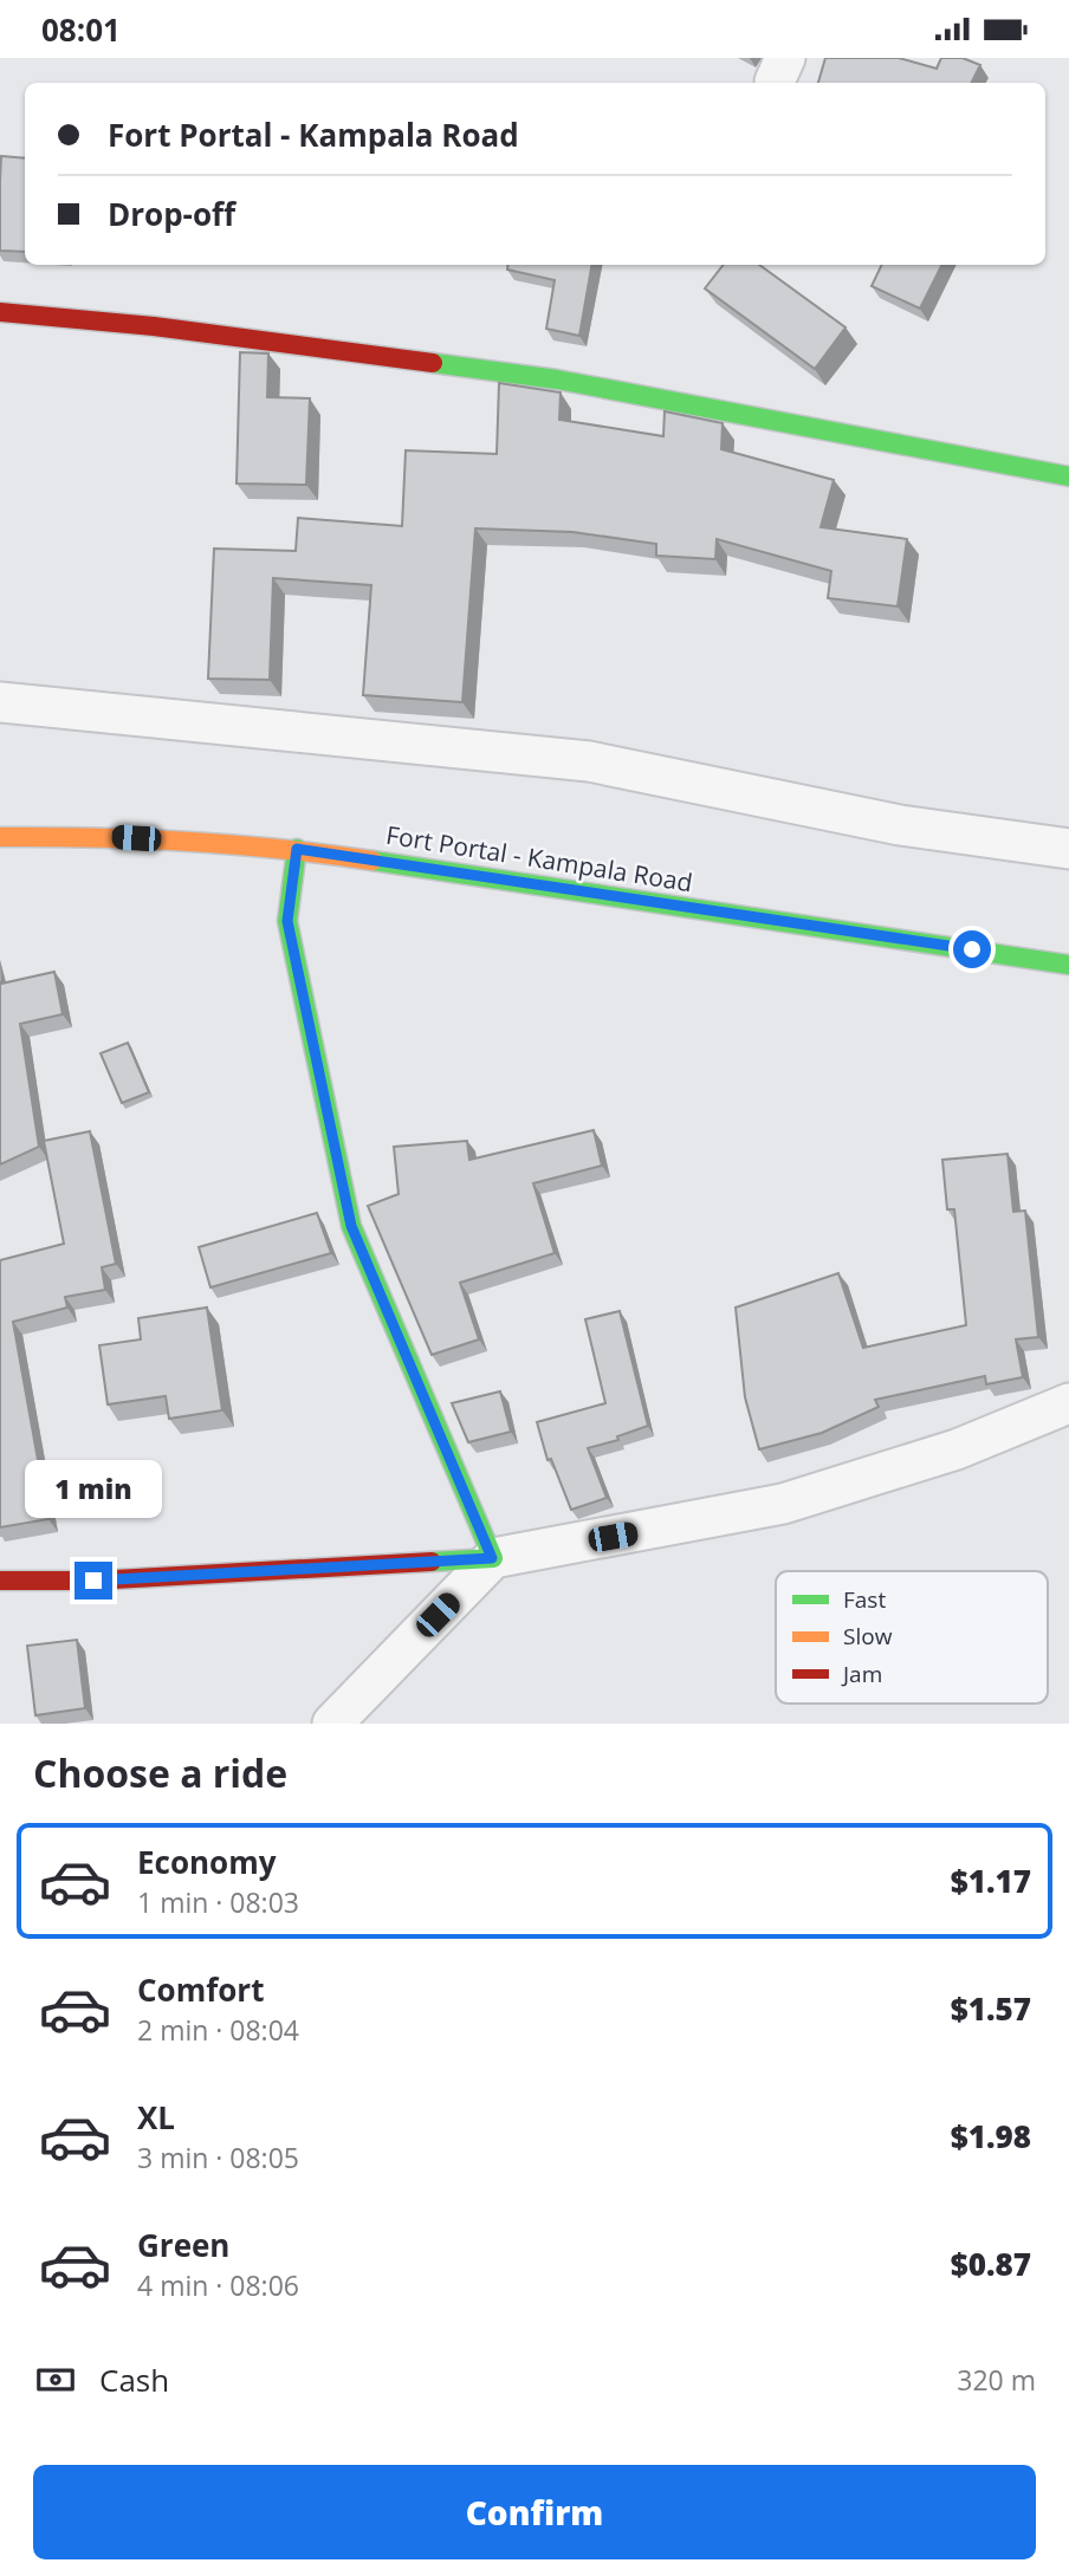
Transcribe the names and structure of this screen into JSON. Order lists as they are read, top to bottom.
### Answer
{
  "streets": {
    "street": ["Fort Portal - Kampala Road"]
  },
  "legend": ["Fast", "Slow", "Jam"],
  "page": {
    "status": "08:01",
    "banner": ["Fort Portal - Kampala Road", "Drop-off"],
    "bubble": "1 min",
    "heading": "Choose a ride",
    "list": [
      {
        "name": "Economy",
        "note": "1 min · 08:03",
        "value": "$1.17"
      },
      {
        "name": "Comfort",
        "note": "2 min · 08:04",
        "value": "$1.57"
      },
      {
        "name": "XL",
        "note": "3 min · 08:05",
        "value": "$1.98"
      },
      {
        "name": "Green",
        "note": "4 min · 08:06",
        "value": "$0.87"
      }
    ],
    "pay": ["Cash", "320 m"],
    "buttons": "Confirm"
  }
}
